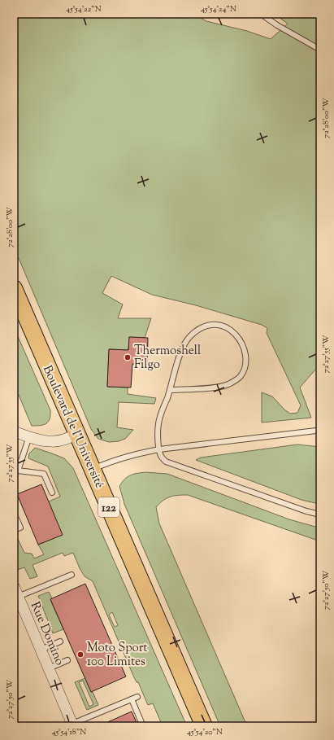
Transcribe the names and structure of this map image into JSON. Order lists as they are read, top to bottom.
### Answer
{
  "streets": {
    "main road": ["Boulevard de l'Université", "122"],
    "street": ["Rue Domino"]
  },
  "places": ["Thermoshell Filgo", "Moto Sport 100 Limites"],
  "coordinates": [
    "45°54'22\"N",
    "45°54'24\"N",
    "72°28'00\"W",
    "72°27'55\"W",
    "72°27'50\"W",
    "45°54'18\"N",
    "45°54'20\"N"
  ]
}
